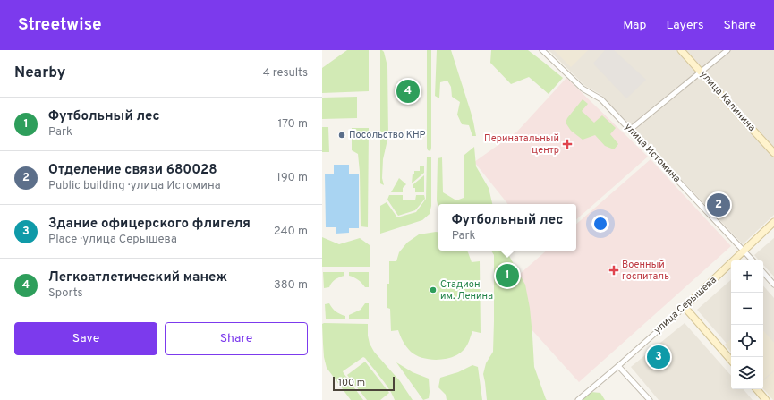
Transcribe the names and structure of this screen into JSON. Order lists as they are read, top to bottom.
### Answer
{
  "streets": {
    "street": ["улица Калинина", "улица Истомина", "улица Серышева"]
  },
  "crossings": [
    ["улица Истомина", "улица Серышева"]
  ],
  "places": {
    "other": ["Посольство КНР", "Стадион им. Ленина"],
    "health": ["Перинатальный центр", "Военный госпиталь"]
  },
  "scale_bar": "100 m",
  "page": {
    "header": "Streetwise",
    "nav": ["Map", "Layers", "Share"],
    "heading": ["Nearby", "4 results"],
    "pins": [
      "4",
      "2",
      "1",
      "3"
    ],
    "list": [
      {
        "mark": "1",
        "name": "Футбольный лес",
        "note": "Park",
        "value": "170 m"
      },
      {
        "mark": "2",
        "name": "Отделение связи 680028",
        "note": "Public building · улица Истомина",
        "value": "190 m"
      },
      {
        "mark": "3",
        "name": "Здание офицерского флигеля",
        "note": "Place · улица Серышева",
        "value": "240 m"
      },
      {
        "mark": "4",
        "name": "Легкоатлетический манеж",
        "note": "Sports",
        "value": "380 m"
      }
    ],
    "popup": ["Футбольный лес", "Park"],
    "map_buttons": ["+", "−"],
    "buttons": ["Save", "Share"],
    "scale": "100 m"
  }
}
